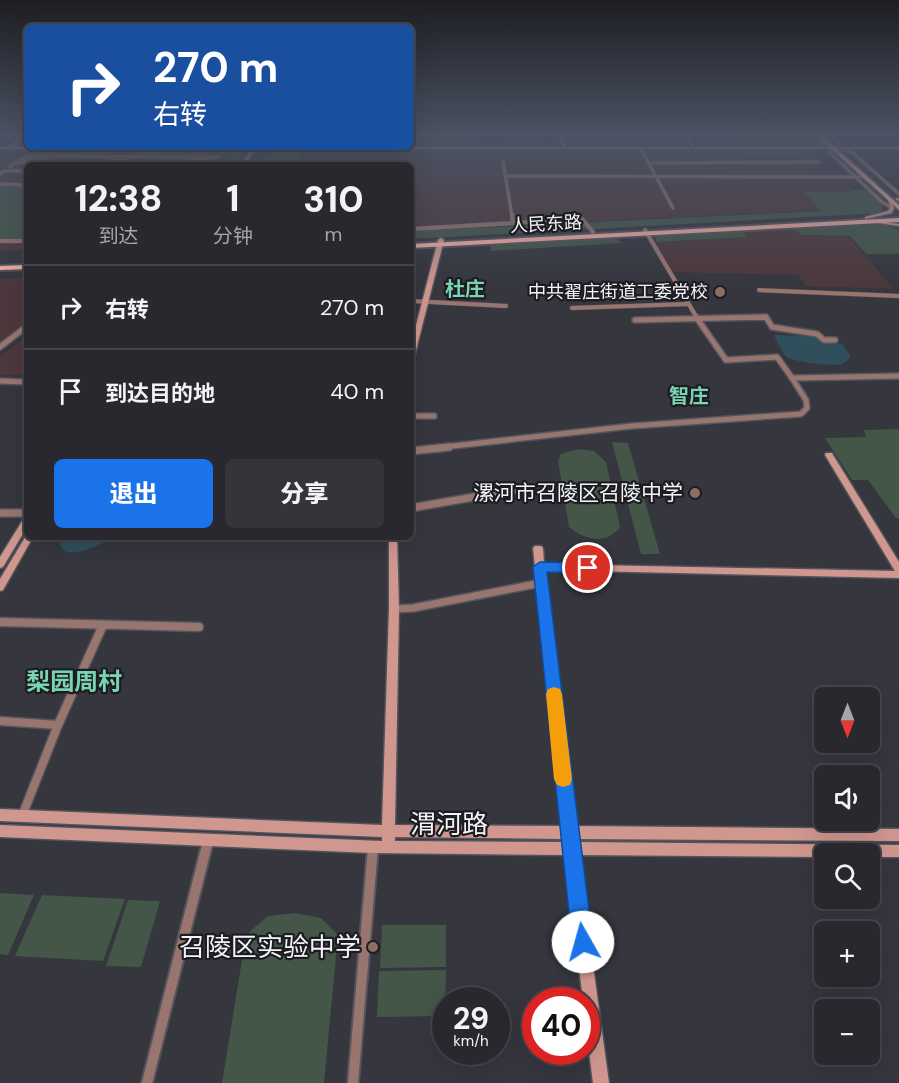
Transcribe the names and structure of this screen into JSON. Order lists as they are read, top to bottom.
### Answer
{
  "streets": {
    "main road": ["人民东路"],
    "street": ["渭河路"]
  },
  "districts": ["杜庄", "智庄", "梨园周村"],
  "places": ["中共翟庄街道工委党校", "漯河市召陵区召陵中学", "召陵区实验中学"],
  "north": "bottom",
  "page": {
    "turn": ["270 m", "右转"],
    "eta": [
      "12:38",
      "到达",
      "1",
      "分钟",
      "310",
      "m"
    ],
    "list": [
      {
        "name": "右转",
        "value": "270 m"
      },
      {
        "name": "到达目的地",
        "value": "40 m"
      }
    ],
    "buttons": ["退出", "分享"],
    "map_buttons": ["+", "−"],
    "speed": "29 km/h",
    "limit": "40"
  }
}
